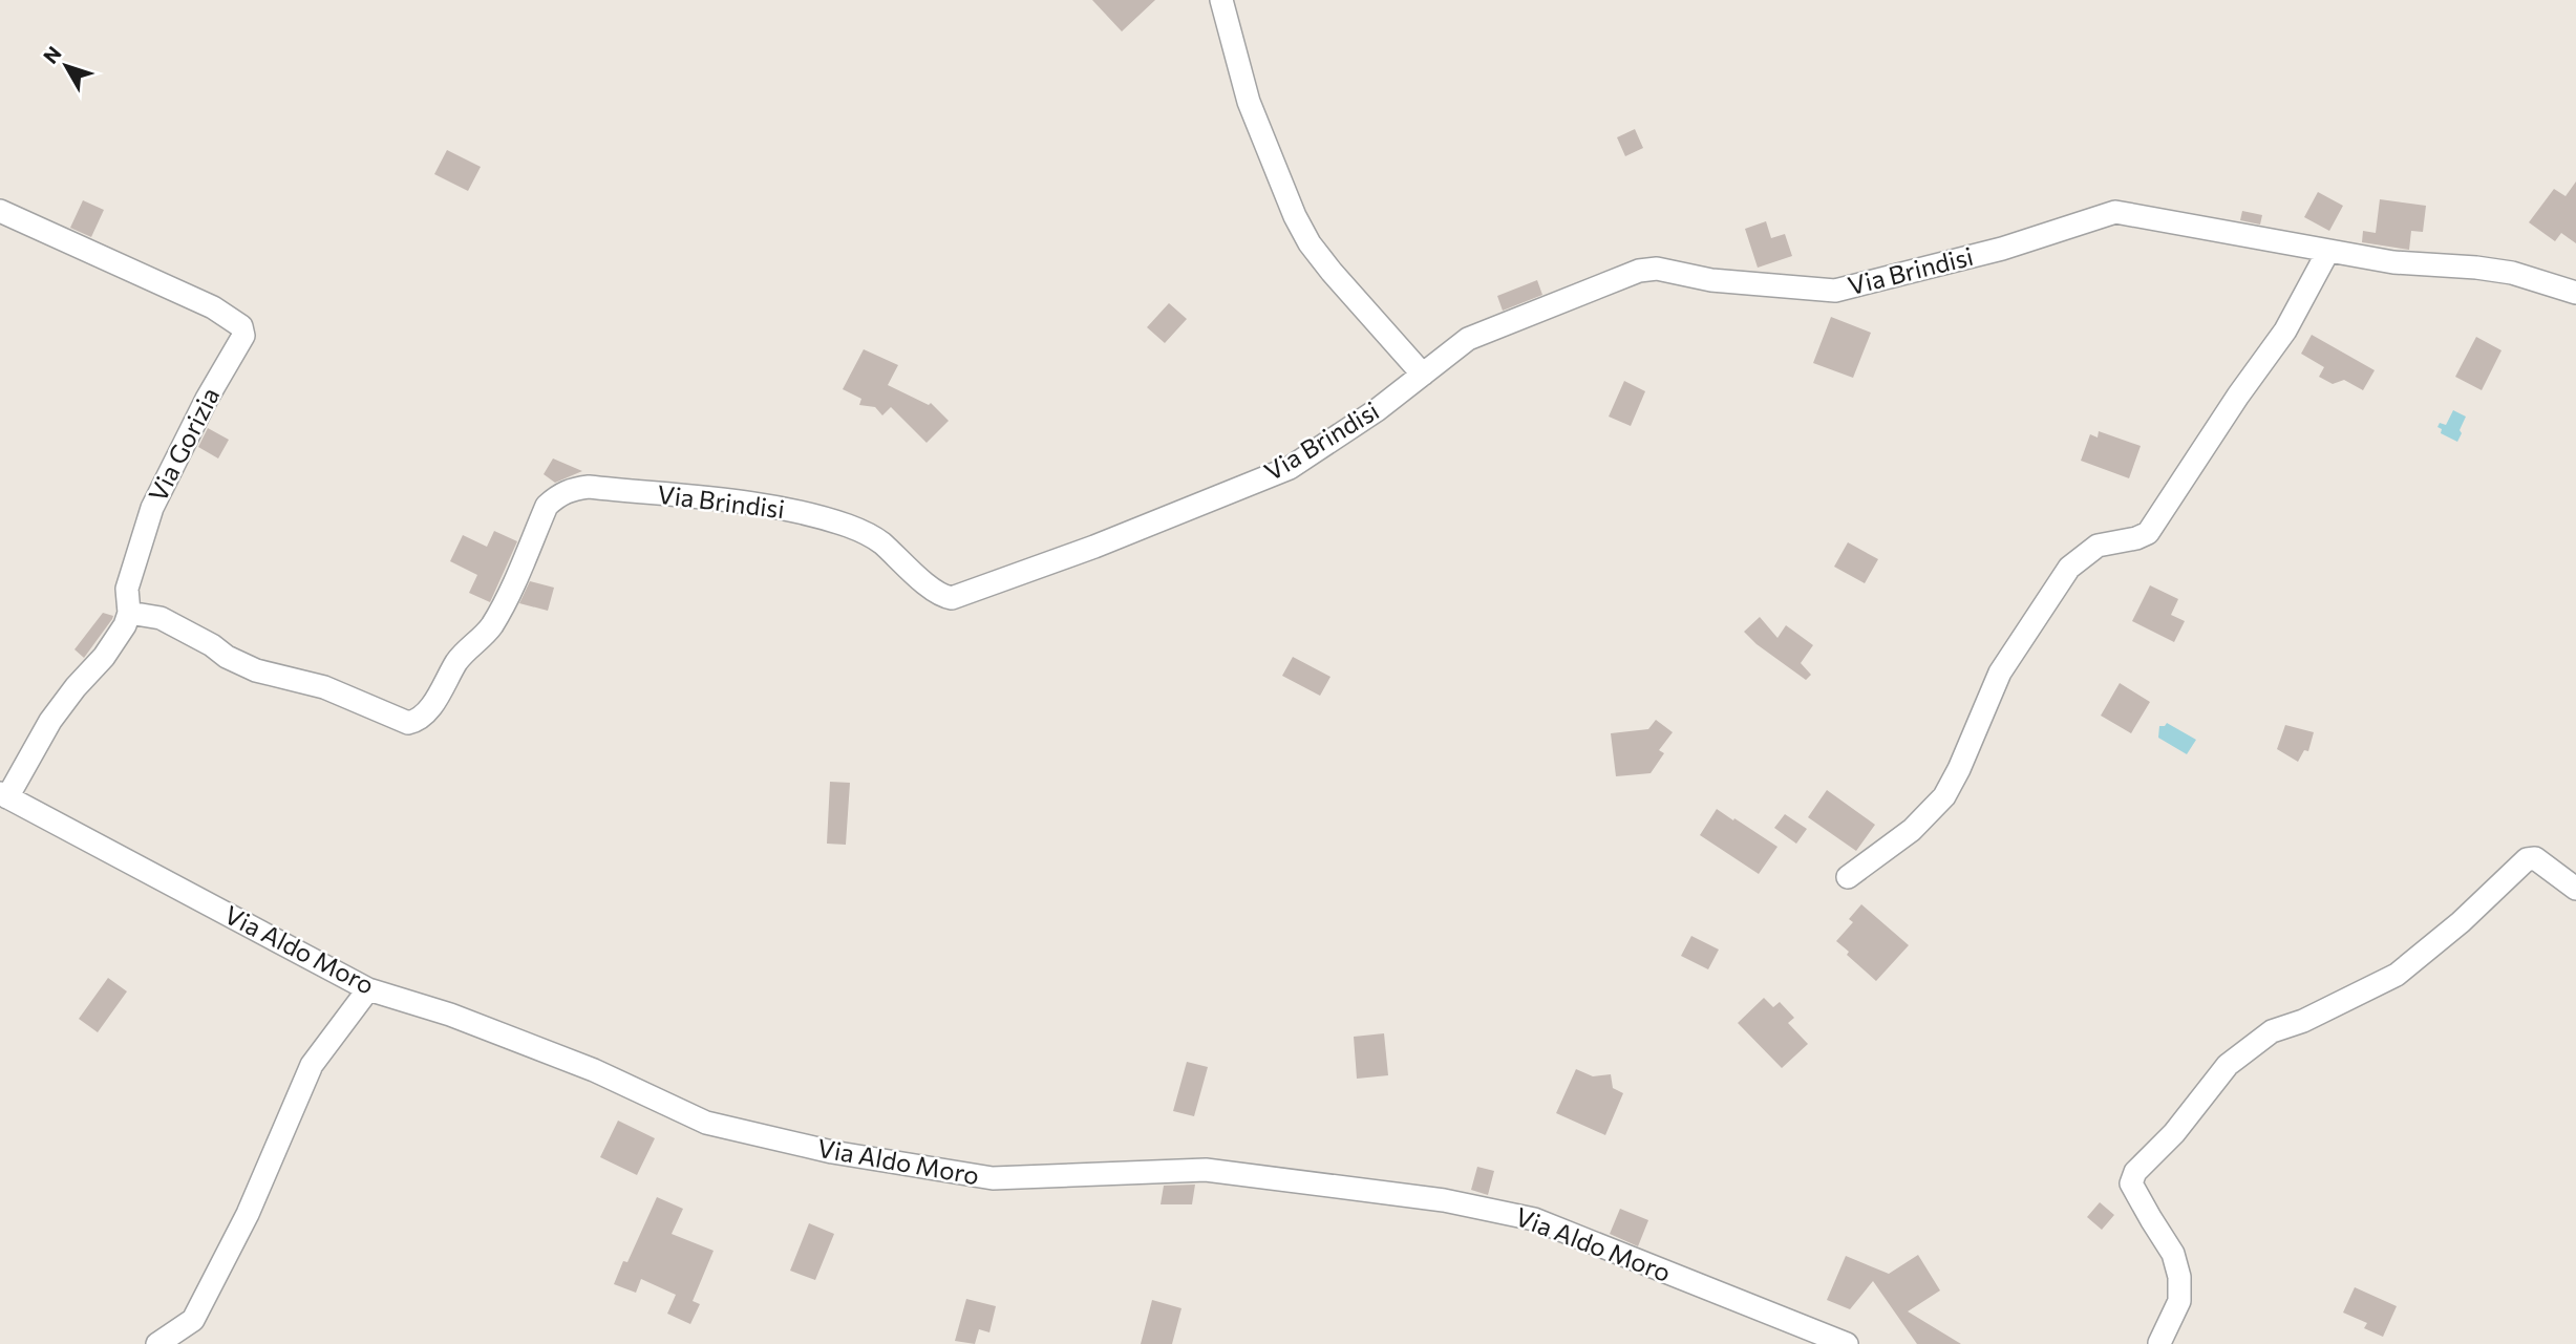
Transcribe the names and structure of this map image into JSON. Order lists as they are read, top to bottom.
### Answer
{
  "streets": {
    "street": ["Via Brindisi", "Via Gorizia", "Via Aldo Moro"]
  },
  "crossings": [
    ["Via Brindisi", "Via Gorizia"],
    ["Via Gorizia", "Via Aldo Moro"]
  ],
  "north": "top left"
}
